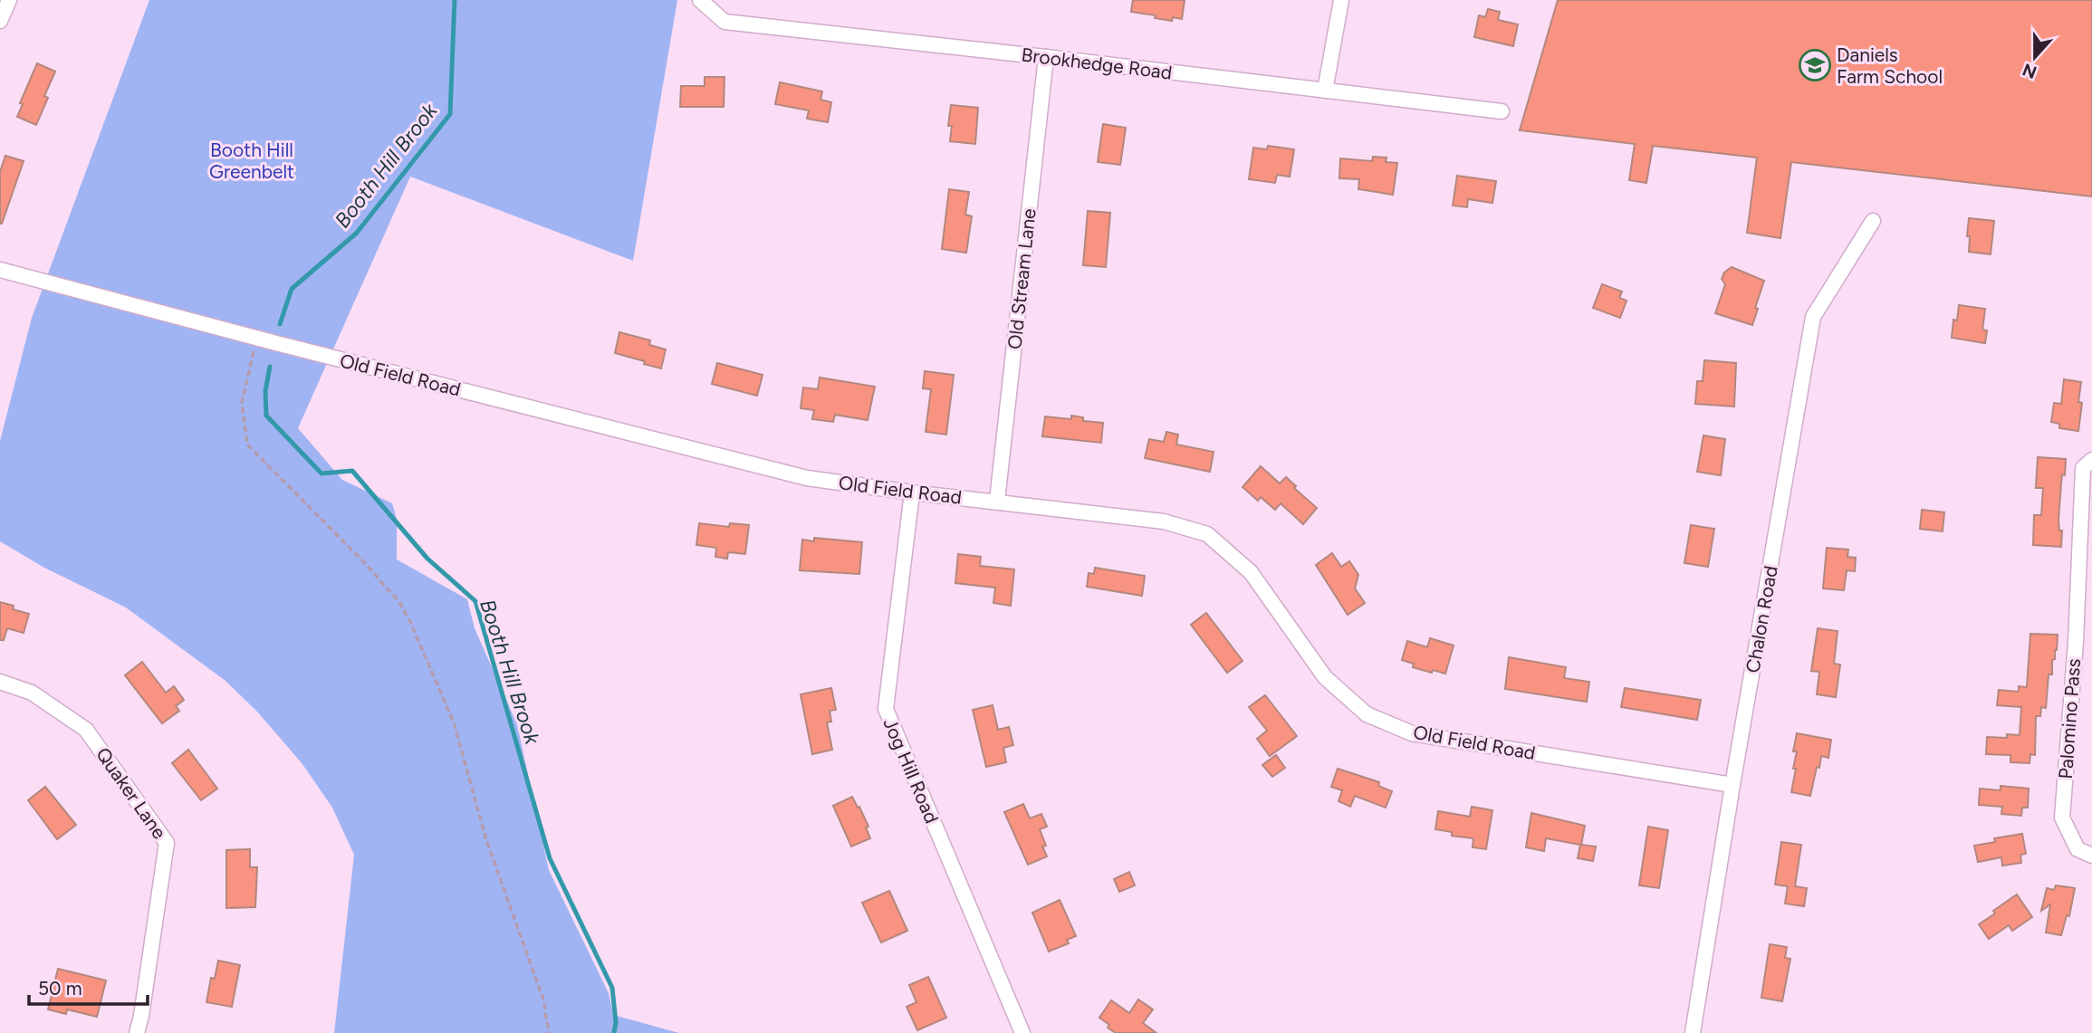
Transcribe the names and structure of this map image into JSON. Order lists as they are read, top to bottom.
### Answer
{
  "streets": {
    "street": [
      "Brookhedge Road",
      "Old Stream Lane",
      "Old Field Road",
      "Chalon Road",
      "Palomino Pass",
      "Jog Hill Road",
      "Quaker Lane"
    ]
  },
  "crossings": [
    ["Brookhedge Road", "Old Stream Lane"],
    ["Old Stream Lane", "Old Field Road"],
    ["Old Field Road", "Chalon Road"],
    ["Old Field Road", "Jog Hill Road"]
  ],
  "water": ["Booth Hill Brook"],
  "parks": ["Booth Hill Greenbelt"],
  "places": {
    "school or university": ["Daniels Farm School"]
  },
  "scale_bar": "50 m",
  "north": "bottom"
}
